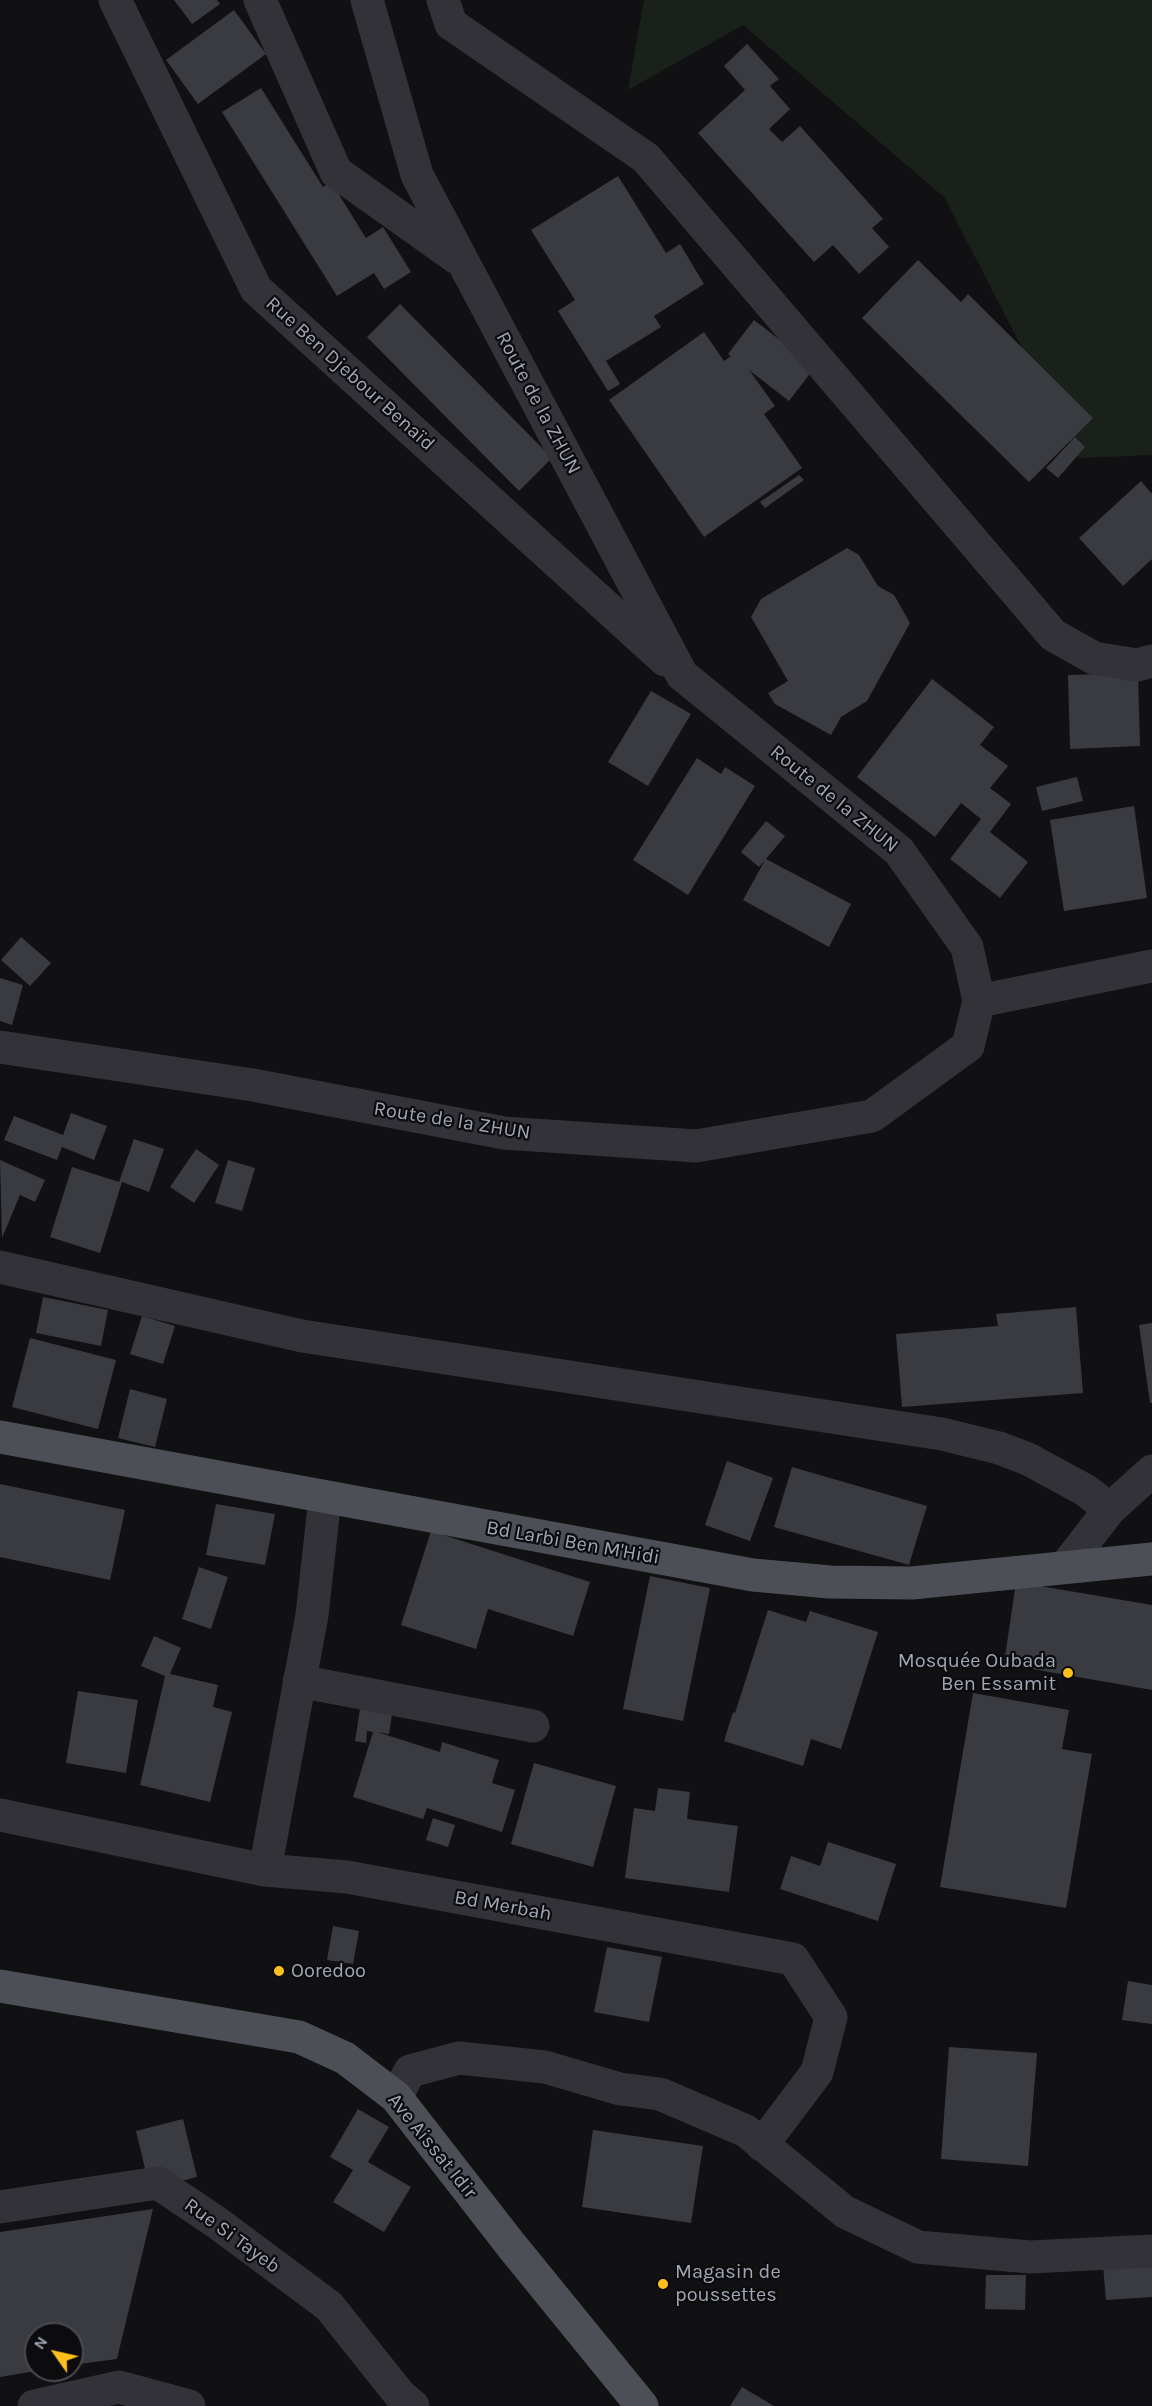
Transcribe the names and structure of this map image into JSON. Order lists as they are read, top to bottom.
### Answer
{
  "streets": {
    "main road": ["Bd Larbi Ben M'Hidi", "Ave Aissat Idir"],
    "street": [
      "Rue Ben Djebour Benaïd",
      "Route de la ZHUN",
      "Bd Merbah",
      "Rue Si Tayeb"
    ]
  },
  "crossings": [
    ["Rue Ben Djebour Benaïd", "Route de la ZHUN"]
  ],
  "places": ["Mosquée Oubada Ben Essamit", "Ooredoo", "Magasin de poussettes"],
  "north": "top left"
}
